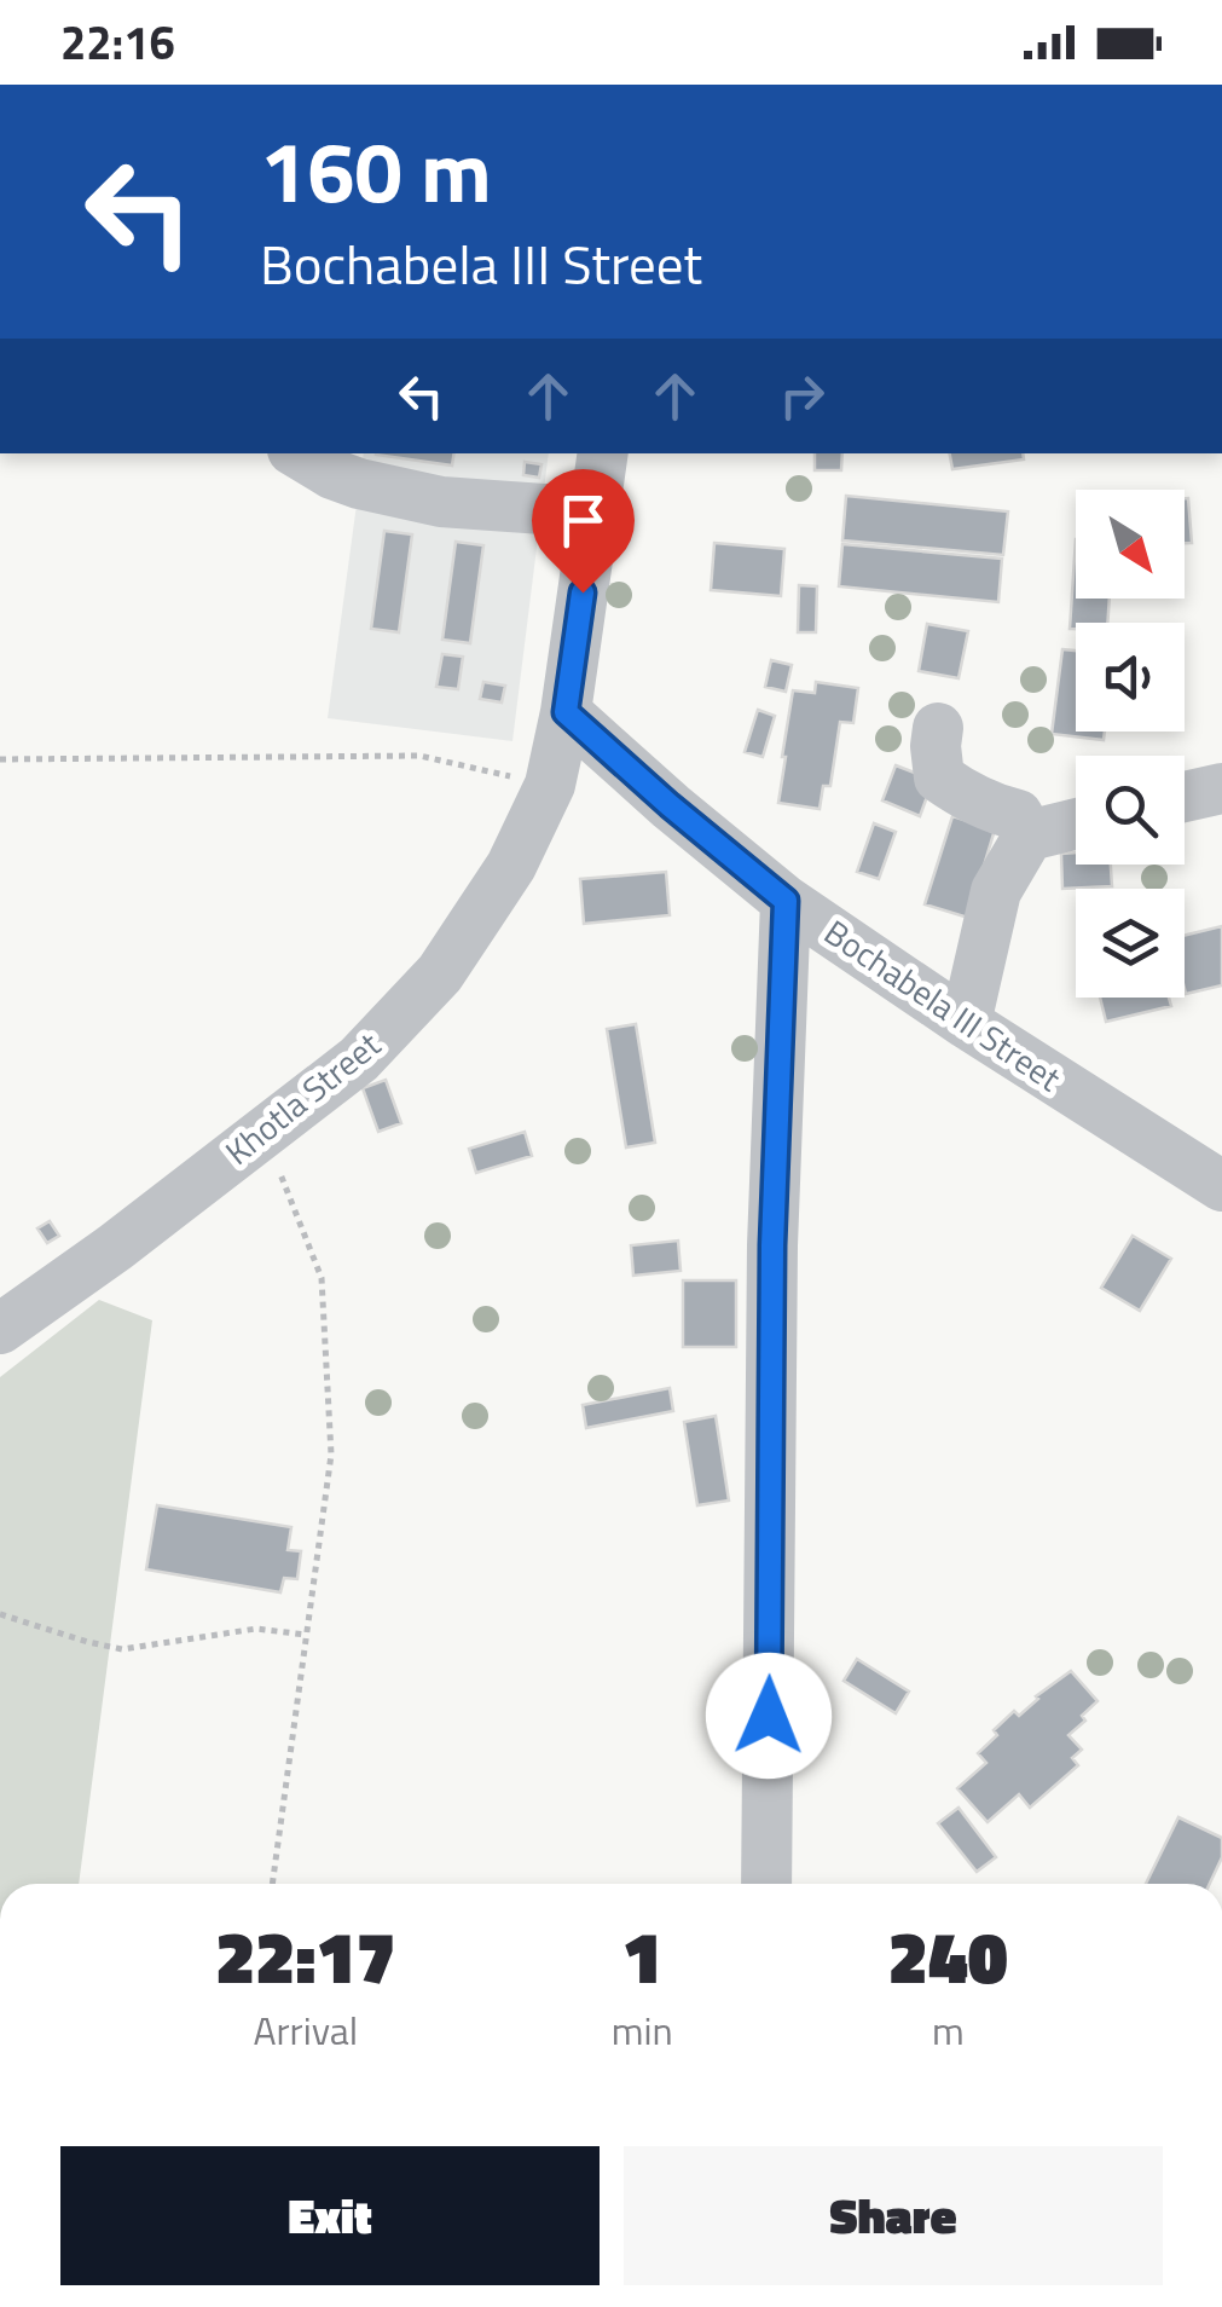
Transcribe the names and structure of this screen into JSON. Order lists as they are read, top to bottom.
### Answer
{
  "streets": {
    "street": ["Bochabela III Street", "Khotla Street"]
  },
  "crossings": [
    ["Bochabela III Street", "Khotla Street"]
  ],
  "north": "bottom right",
  "page": {
    "status": "22:16",
    "turn": ["160 m", "Bochabela III Street"],
    "eta": [
      "22:17",
      "Arrival",
      "1",
      "min",
      "240",
      "m"
    ],
    "buttons": ["Exit", "Share"]
  }
}
